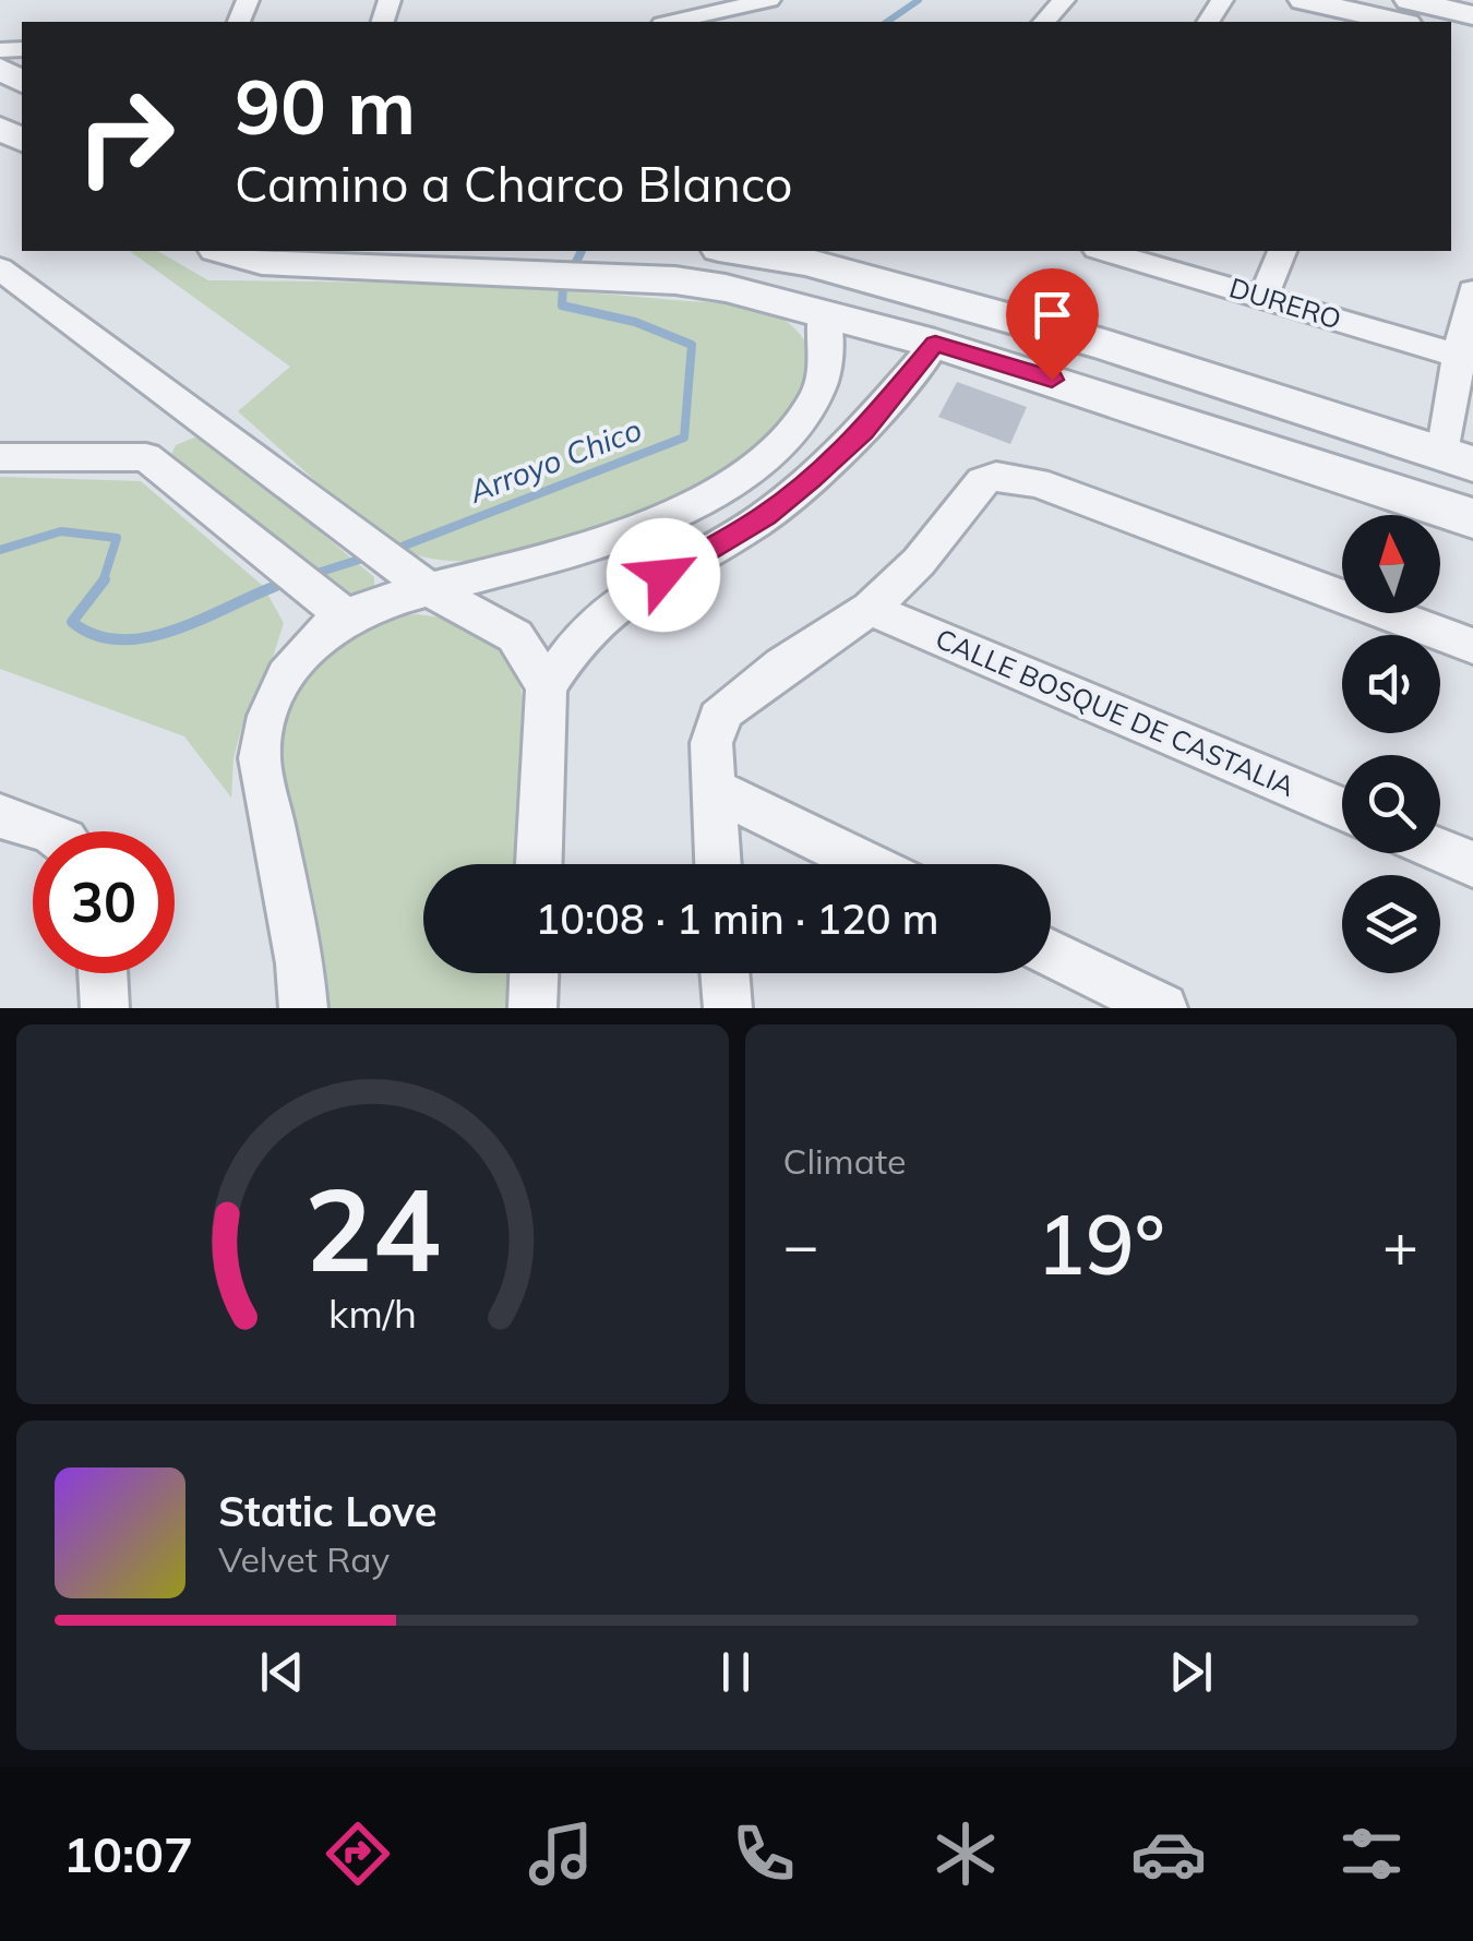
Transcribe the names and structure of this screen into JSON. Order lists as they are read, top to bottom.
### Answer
{
  "streets": {
    "street": ["DURERO", "CALLE BOSQUE DE CASTALIA"]
  },
  "water": ["Arroyo Chico"],
  "north": "top",
  "page": {
    "turn": ["90 m", "Camino a Charco Blanco"],
    "limit": "30",
    "trip": "10:08 · 1 min · 120 m",
    "tile": "Climate",
    "heat": ["−", "19°", "+"],
    "song": ["Static Love", "Velvet Ray"],
    "tabs": "10:07",
    "gauge": ["24", "km/h"]
  }
}
